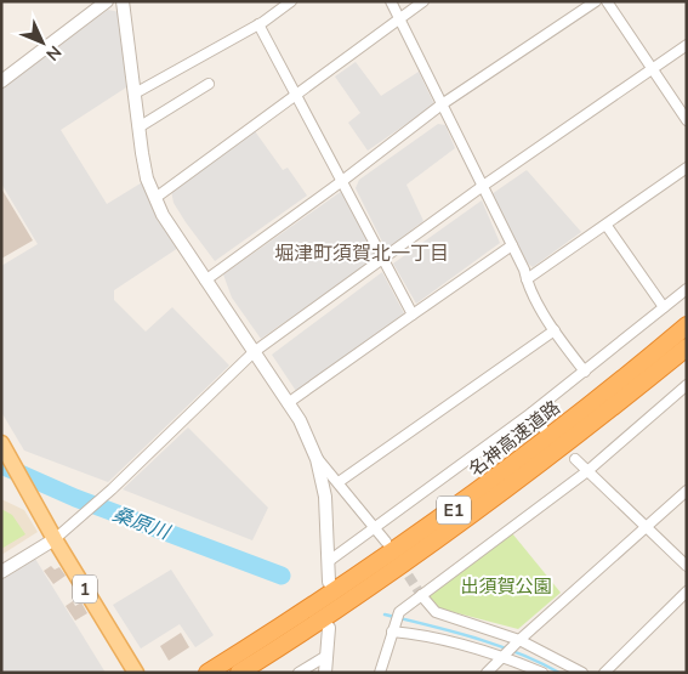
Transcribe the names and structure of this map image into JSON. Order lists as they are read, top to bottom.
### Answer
{
  "streets": {
    "highway": ["名神高速道路", "E1"],
    "main road": ["1"]
  },
  "districts": ["堀津町須賀北一丁目"],
  "water": ["桑原川"],
  "parks": ["出須賀公園"],
  "north": "bottom right"
}
